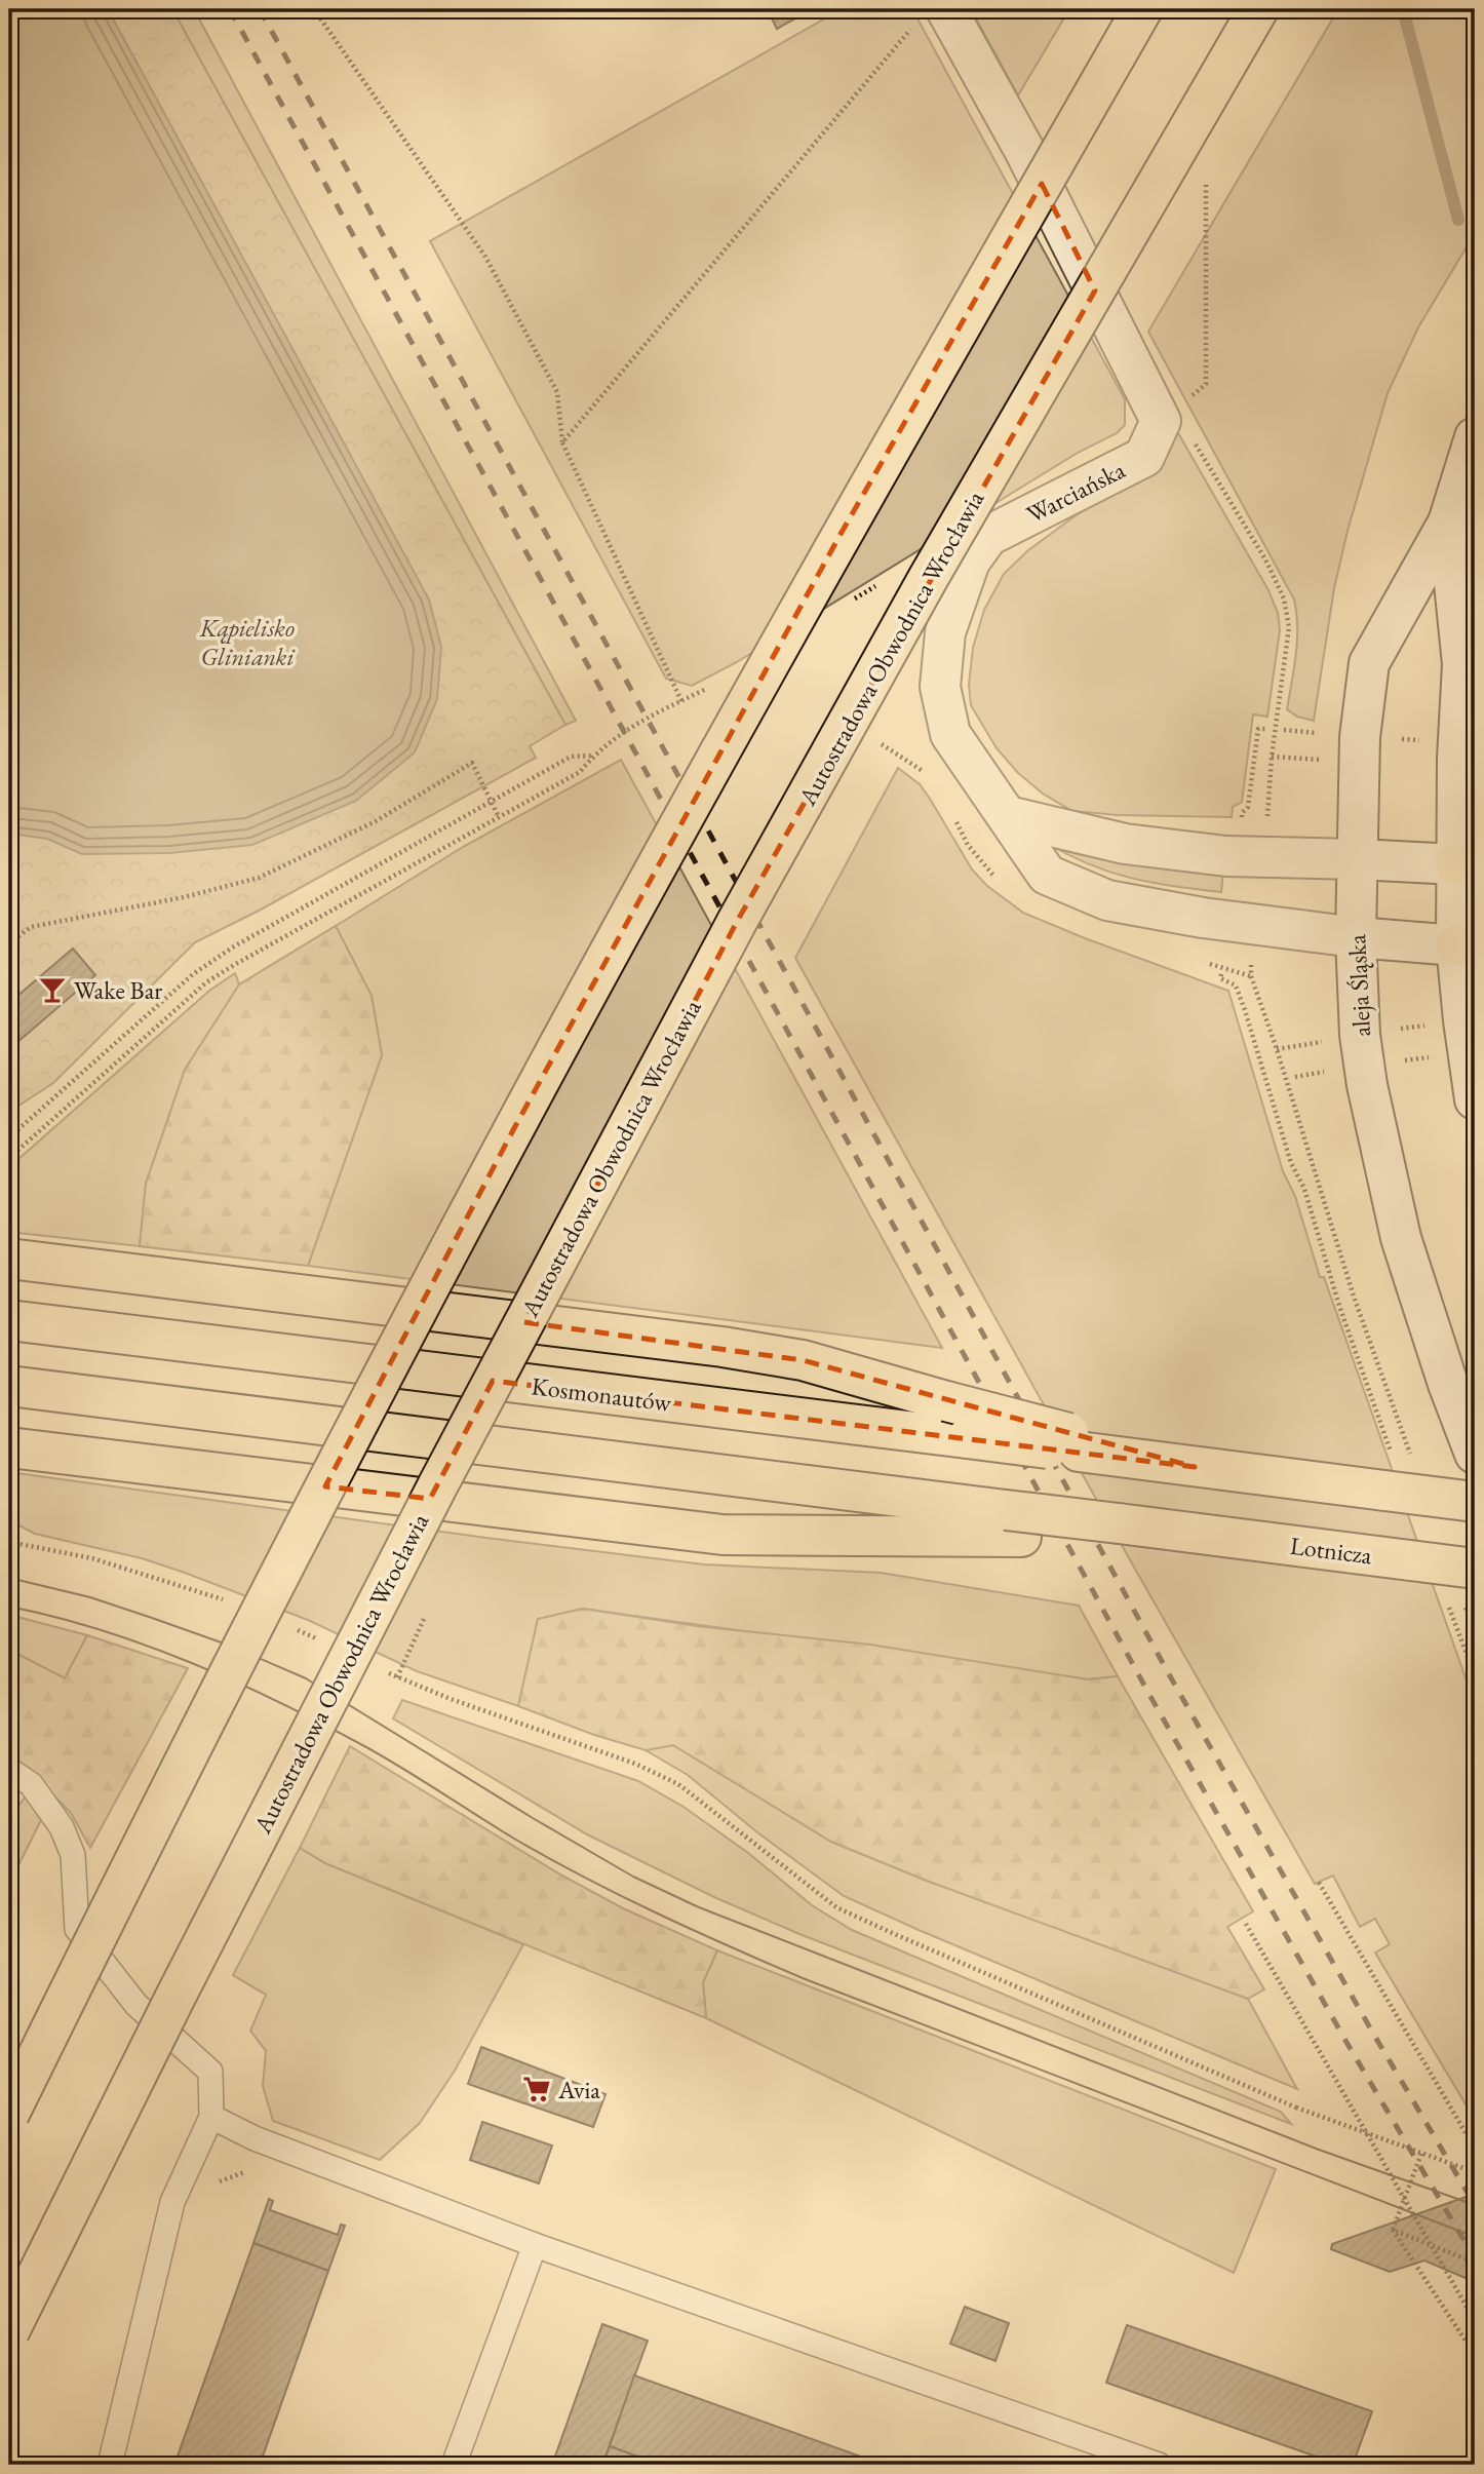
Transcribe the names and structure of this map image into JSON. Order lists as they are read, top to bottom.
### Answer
{
  "streets": {
    "main road": ["Autostradowa Obwodnica Wrocławia", "Kosmonautów", "Lotnicza"],
    "street": ["Warciańska", "aleja Śląska"]
  },
  "crossings": [
    ["Warciańska", "aleja Śląska"]
  ],
  "parks": ["Kąpielisko Glinianki"],
  "places": {
    "bar": ["Wake Bar"],
    "supermarket": ["Avia"]
  }
}
